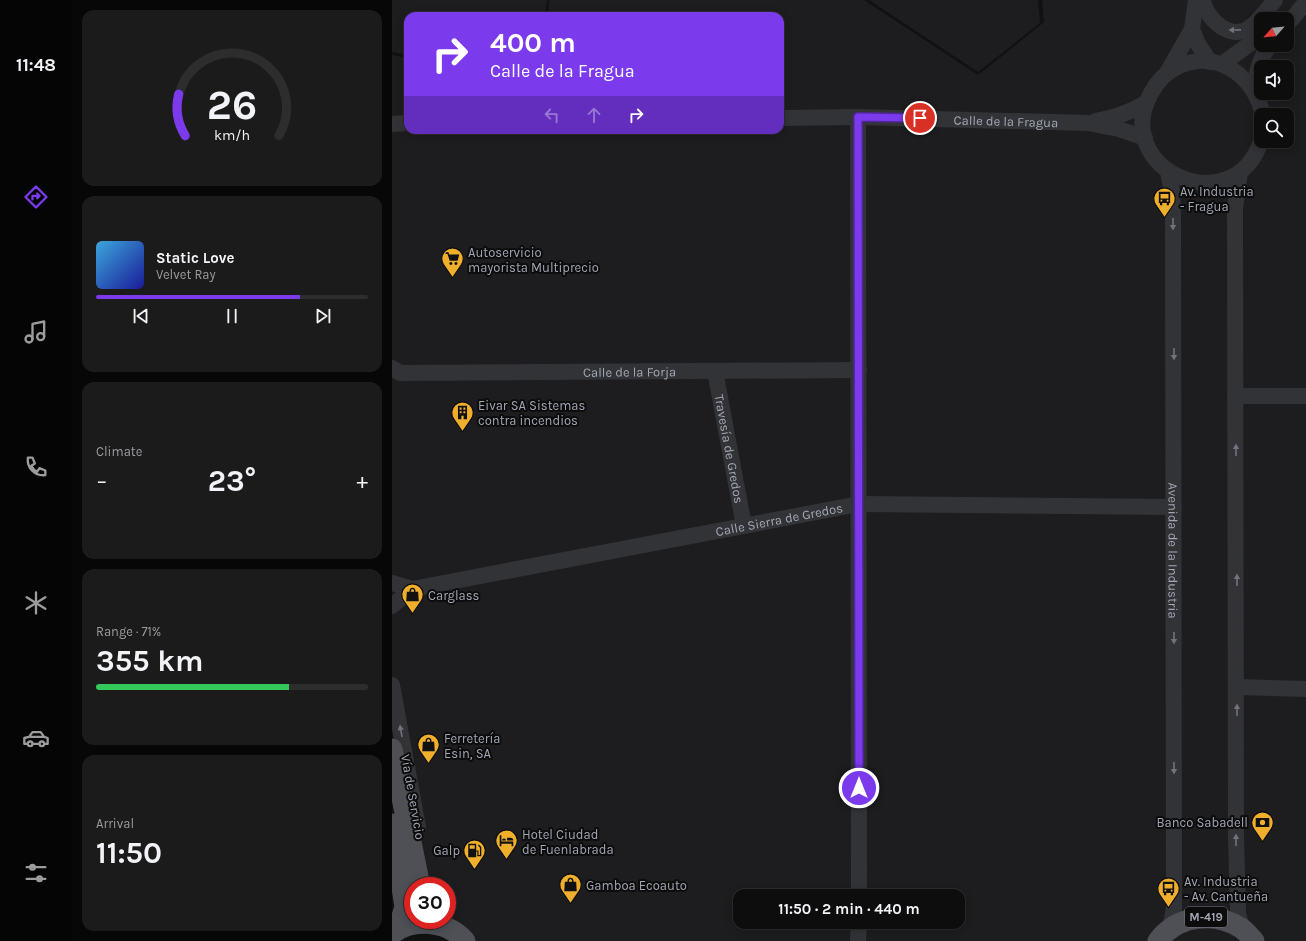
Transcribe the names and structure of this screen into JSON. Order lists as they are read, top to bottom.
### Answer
{
  "streets": {
    "main road": ["M-419"],
    "street": [
      "Calle de la Fragua",
      "Calle de la Forja",
      "Travesía de Gredos",
      "Calle Sierra de Gredos",
      "Avenida de la Industria",
      "Vía de Servicio"
    ]
  },
  "crossings": [
    ["Calle de la Forja", "Travesía de Gredos"],
    ["Travesía de Gredos", "Calle Sierra de Gredos"],
    ["Calle Sierra de Gredos", "Avenida de la Industria"],
    ["Avenida de la Industria", "M-419"]
  ],
  "one_way": ["Vía de Servicio"],
  "places": {
    "bus stop": ["Av. Industria - Fragua", "Av. Industria - Av. Cantueña"],
    "supermarket": ["Autoservicio mayorista Multiprecio"],
    "building": ["Eivar SA Sistemas contra incendios"],
    "shop": ["Carglass", "Ferretería Esin, SA", "Gamboa Ecoauto"],
    "bank": ["Banco Sabadell"],
    "hotel": ["Hotel Ciudad de Fuenlabrada"],
    "fuel station": ["Galp"]
  },
  "north": "bottom left",
  "page": {
    "tabs": "11:48",
    "turn": ["400 m", "Calle de la Fragua"],
    "song": ["Static Love", "Velvet Ray"],
    "tile": [
      "Climate",
      ["Range · 71%", "355 km"],
      ["Arrival", "11:50"]
    ],
    "heat": ["−", "23°", "+"],
    "limit": "30",
    "trip": "11:50 · 2 min · 440 m",
    "gauge": ["26", "km/h"]
  }
}
